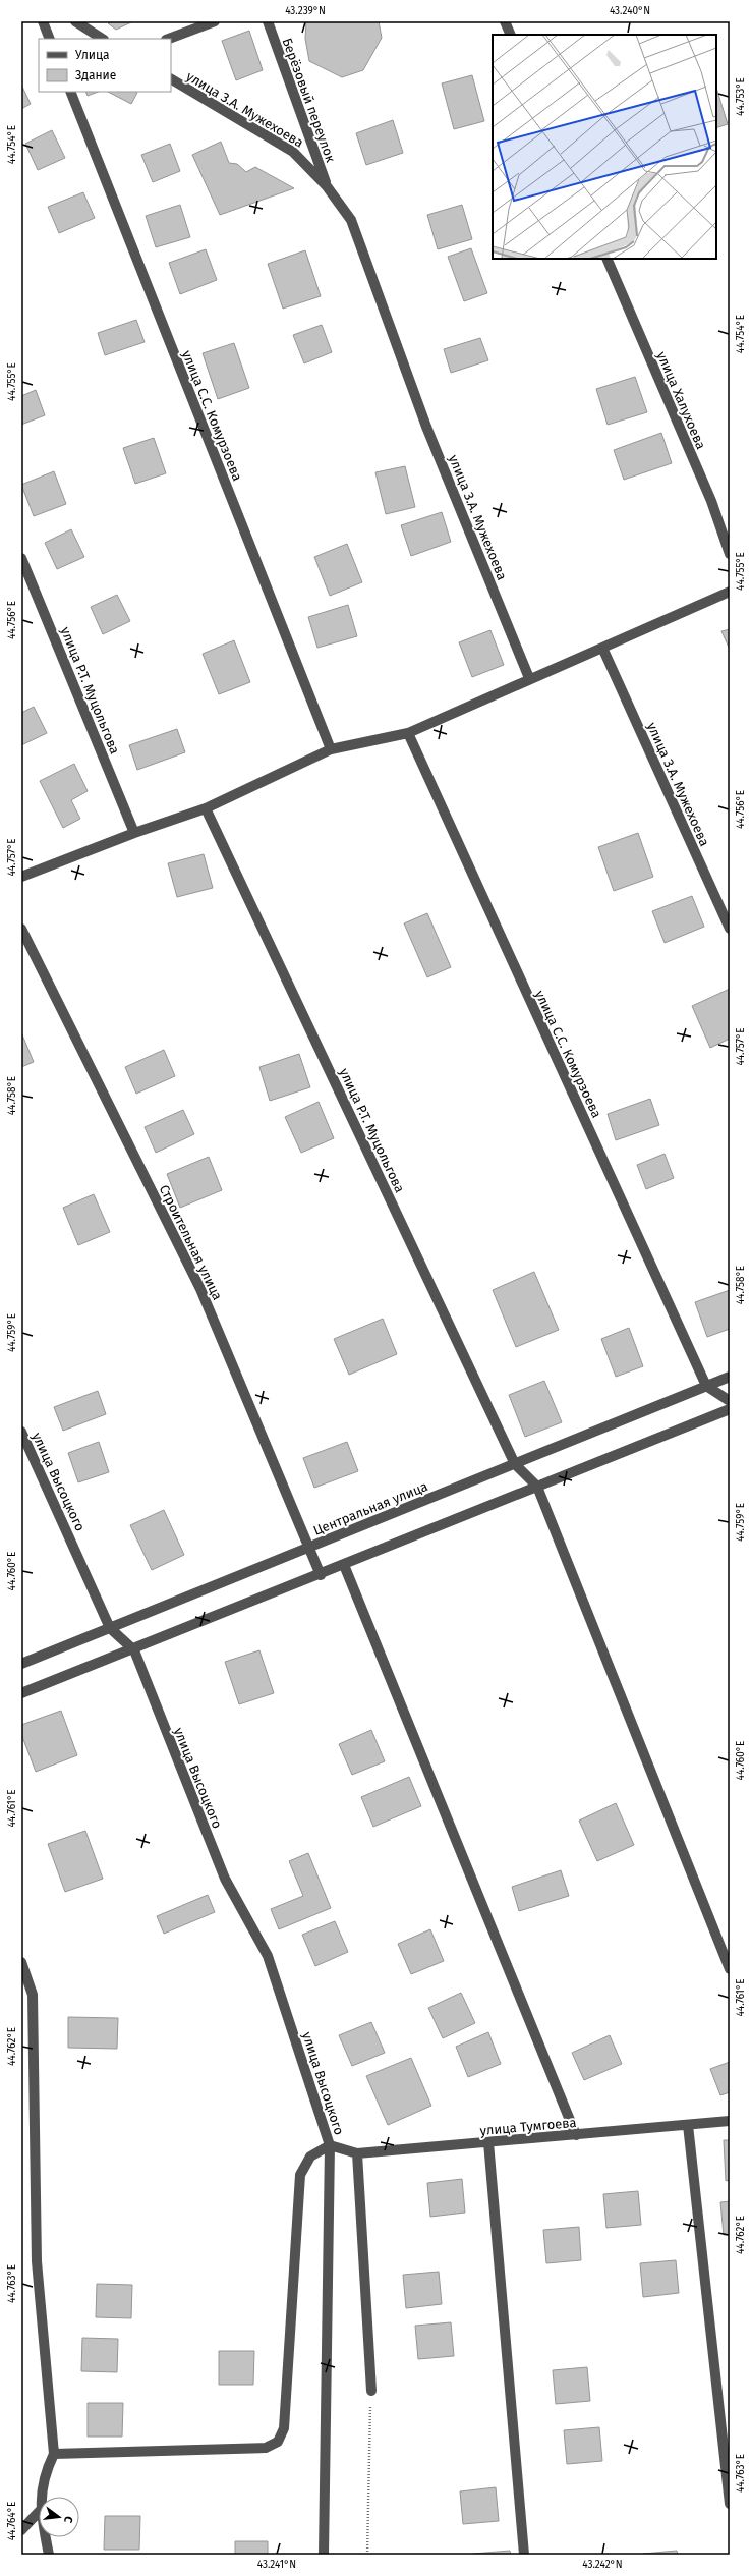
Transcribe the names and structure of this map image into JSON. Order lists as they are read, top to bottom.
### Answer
{
  "streets": {
    "street": [
      "Берёзовый переулок",
      "улица З.А. Мужехоева",
      "улица Халухоева",
      "улица С.С. Комурзоева",
      "улица Р.Т. Муцольгова",
      "Строительная улица",
      "улица Высоцкого",
      "Центральная улица",
      "улица Тумгоева"
    ]
  },
  "crossings": [
    ["Берёзовый переулок", "улица З.А. Мужехоева"],
    ["улица С.С. Комурзоева", "Центральная улица"],
    ["улица Р.Т. Муцольгова", "Центральная улица"],
    ["Строительная улица", "Центральная улица"],
    ["улица Высоцкого", "Центральная улица"],
    ["улица Высоцкого", "улица Тумгоева"]
  ],
  "legend": ["Улица", "Здание"],
  "north": "right",
  "coordinates": [
    "43.239°N",
    "43.240°N",
    "44.753°E",
    "44.754°E",
    "44.755°E",
    "44.756°E",
    "44.757°E",
    "44.758°E",
    "44.759°E",
    "44.760°E",
    "44.761°E",
    "44.762°E",
    "44.763°E",
    "44.764°E",
    "43.241°N",
    "43.242°N"
  ]
}
